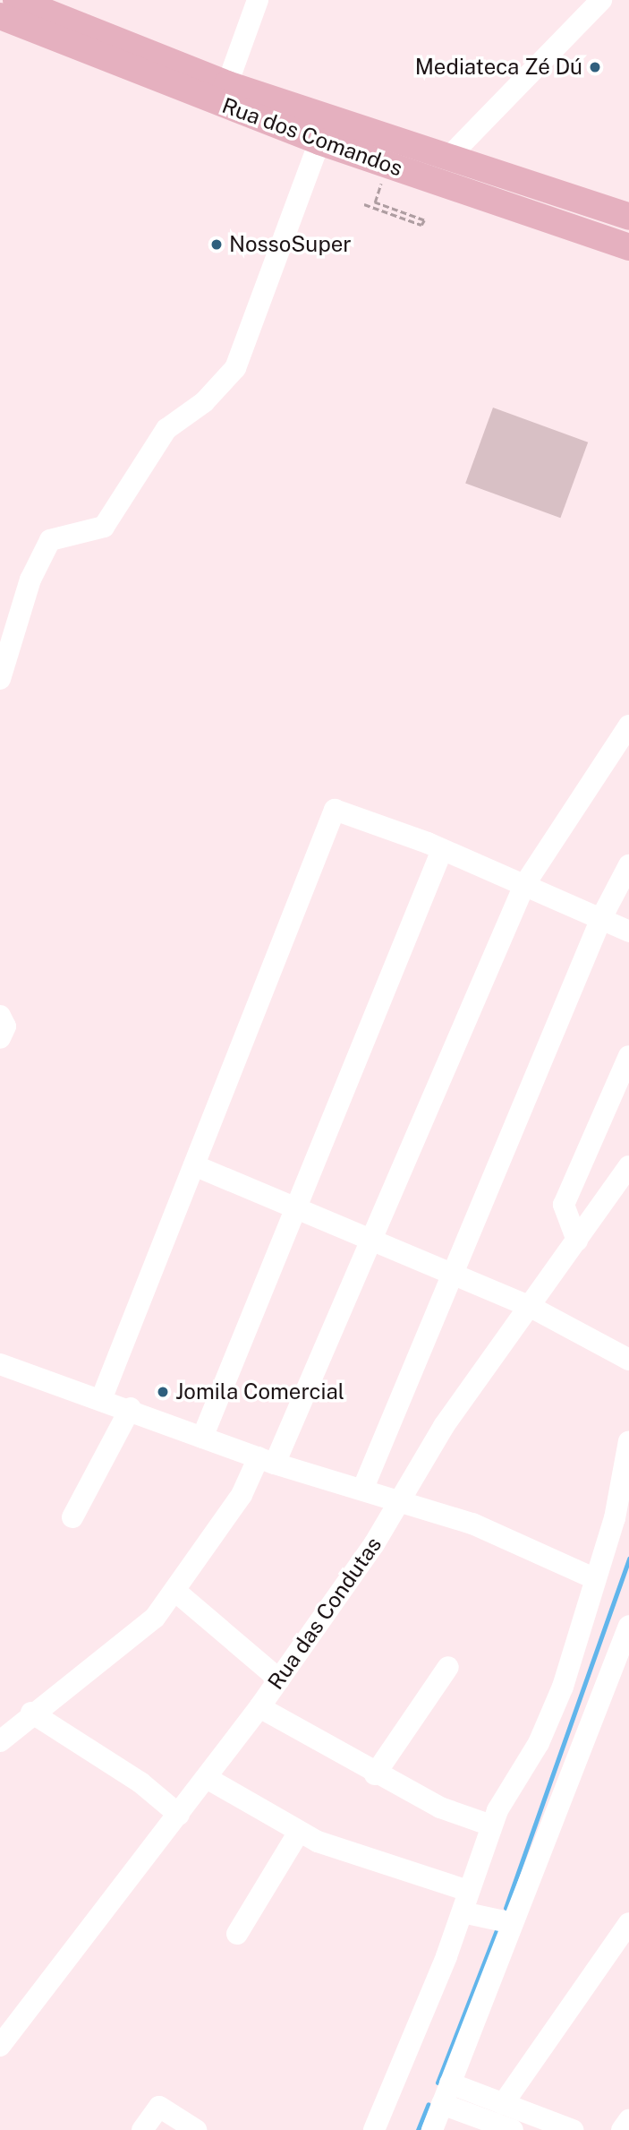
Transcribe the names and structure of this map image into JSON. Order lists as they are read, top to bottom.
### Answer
{
  "streets": {
    "main road": ["Rua dos Comandos"],
    "street": ["Rua das Condutas"]
  },
  "places": ["Mediateca Zé Dú", "NossoSuper", "Jomila Comercial"]
}
